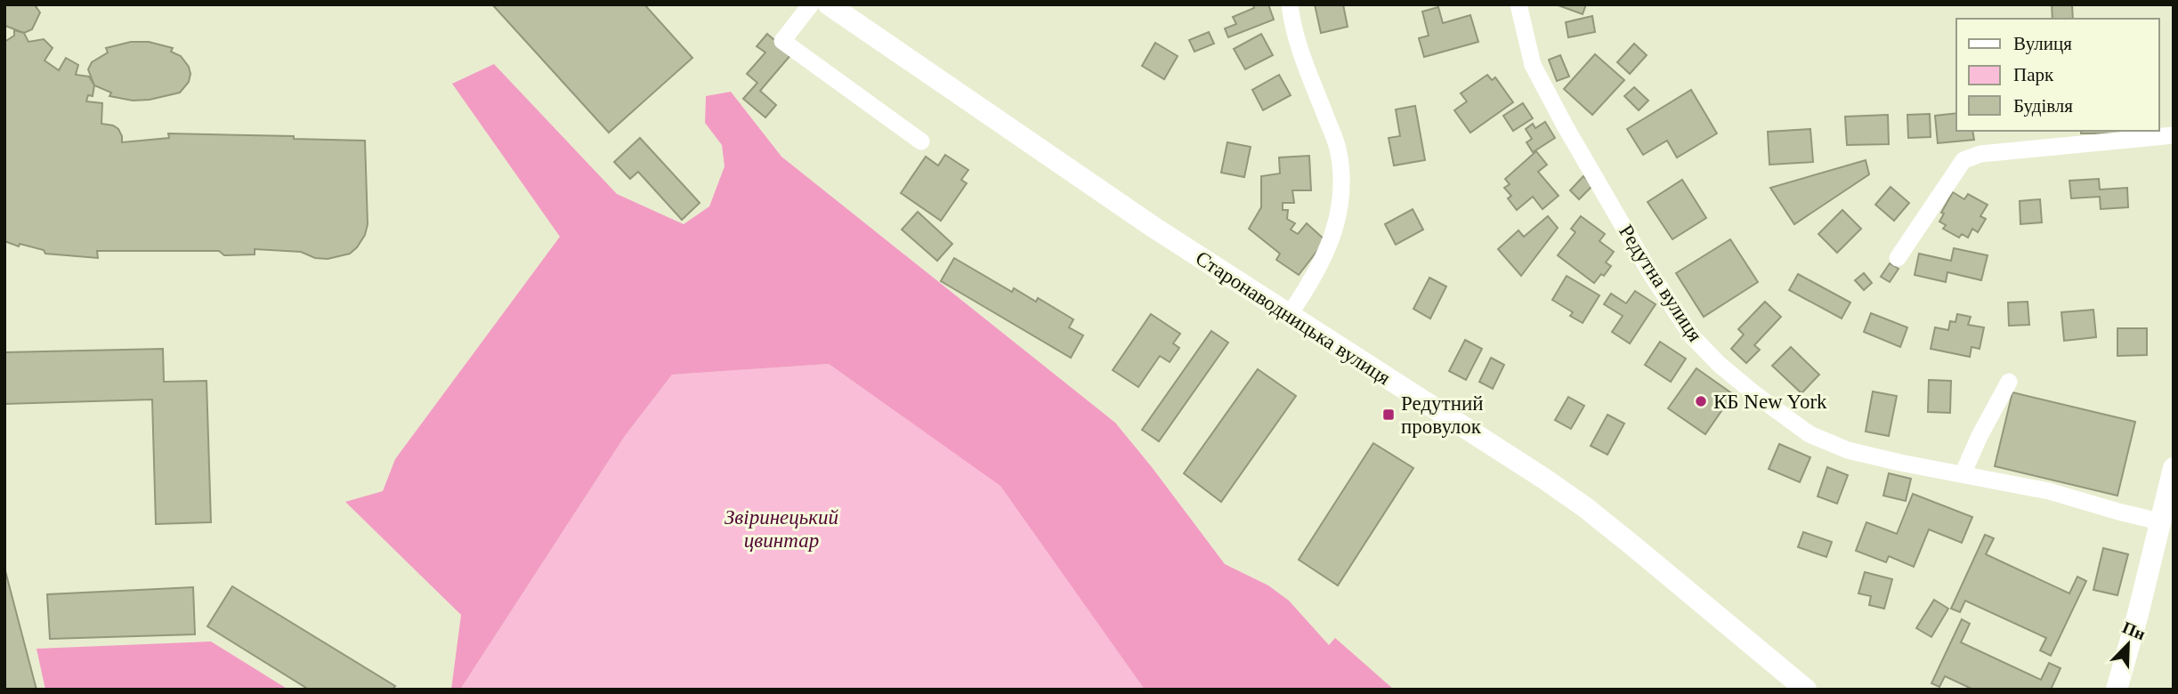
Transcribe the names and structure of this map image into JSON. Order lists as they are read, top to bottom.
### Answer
{
  "streets": {
    "main road": ["Старонаводницька вулиця"],
    "street": ["Редутна вулиця"]
  },
  "parks": ["Звіринецький цвинтар"],
  "places": {
    "other": ["КБ New York"],
    "transit": ["Редутний провулок"]
  },
  "legend": ["Вулиця", "Парк", "Будівля"],
  "north": "top right"
}
